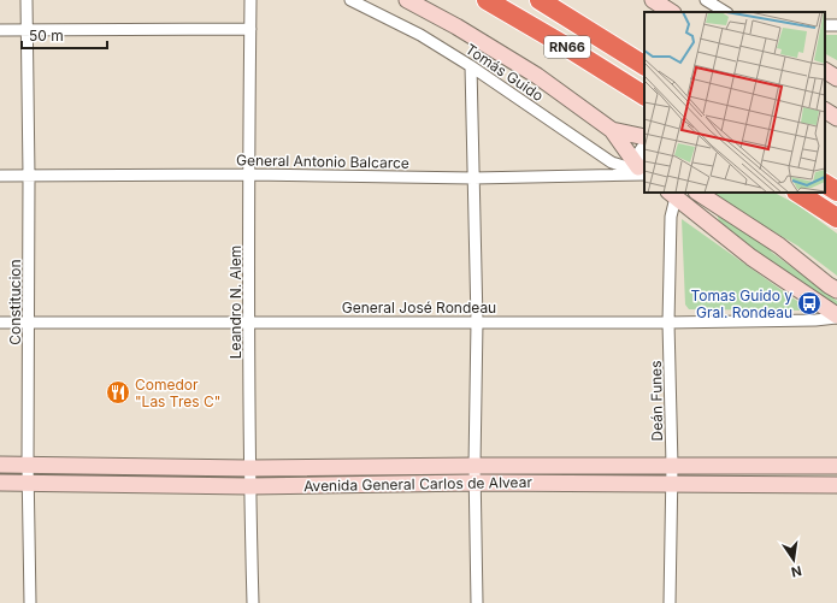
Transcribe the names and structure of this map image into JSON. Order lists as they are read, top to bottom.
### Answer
{
  "streets": {
    "highway": ["RN66"],
    "street": [
      "Tomás Guido",
      "General Antonio Balcarce",
      "Constitucion",
      "Leandro N. Alem",
      "General José Rondeau",
      "Deán Funes",
      "Avenida General Carlos de Alvear"
    ]
  },
  "crossings": [
    ["Tomás Guido", "General Antonio Balcarce"],
    ["General Antonio Balcarce", "Constitucion"],
    ["General Antonio Balcarce", "Leandro N. Alem"],
    ["Constitucion", "General José Rondeau"],
    ["Constitucion", "Avenida General Carlos de Alvear"],
    ["Leandro N. Alem", "General José Rondeau"],
    ["Leandro N. Alem", "Avenida General Carlos de Alvear"],
    ["General José Rondeau", "Deán Funes"],
    ["Deán Funes", "Avenida General Carlos de Alvear"]
  ],
  "places": {
    "bus stop": ["Tomas Guido y Gral. Rondeau"],
    "restaurant": ["Comedor \"Las Tres C\""]
  },
  "scale_bar": "50 m",
  "north": "bottom"
}
